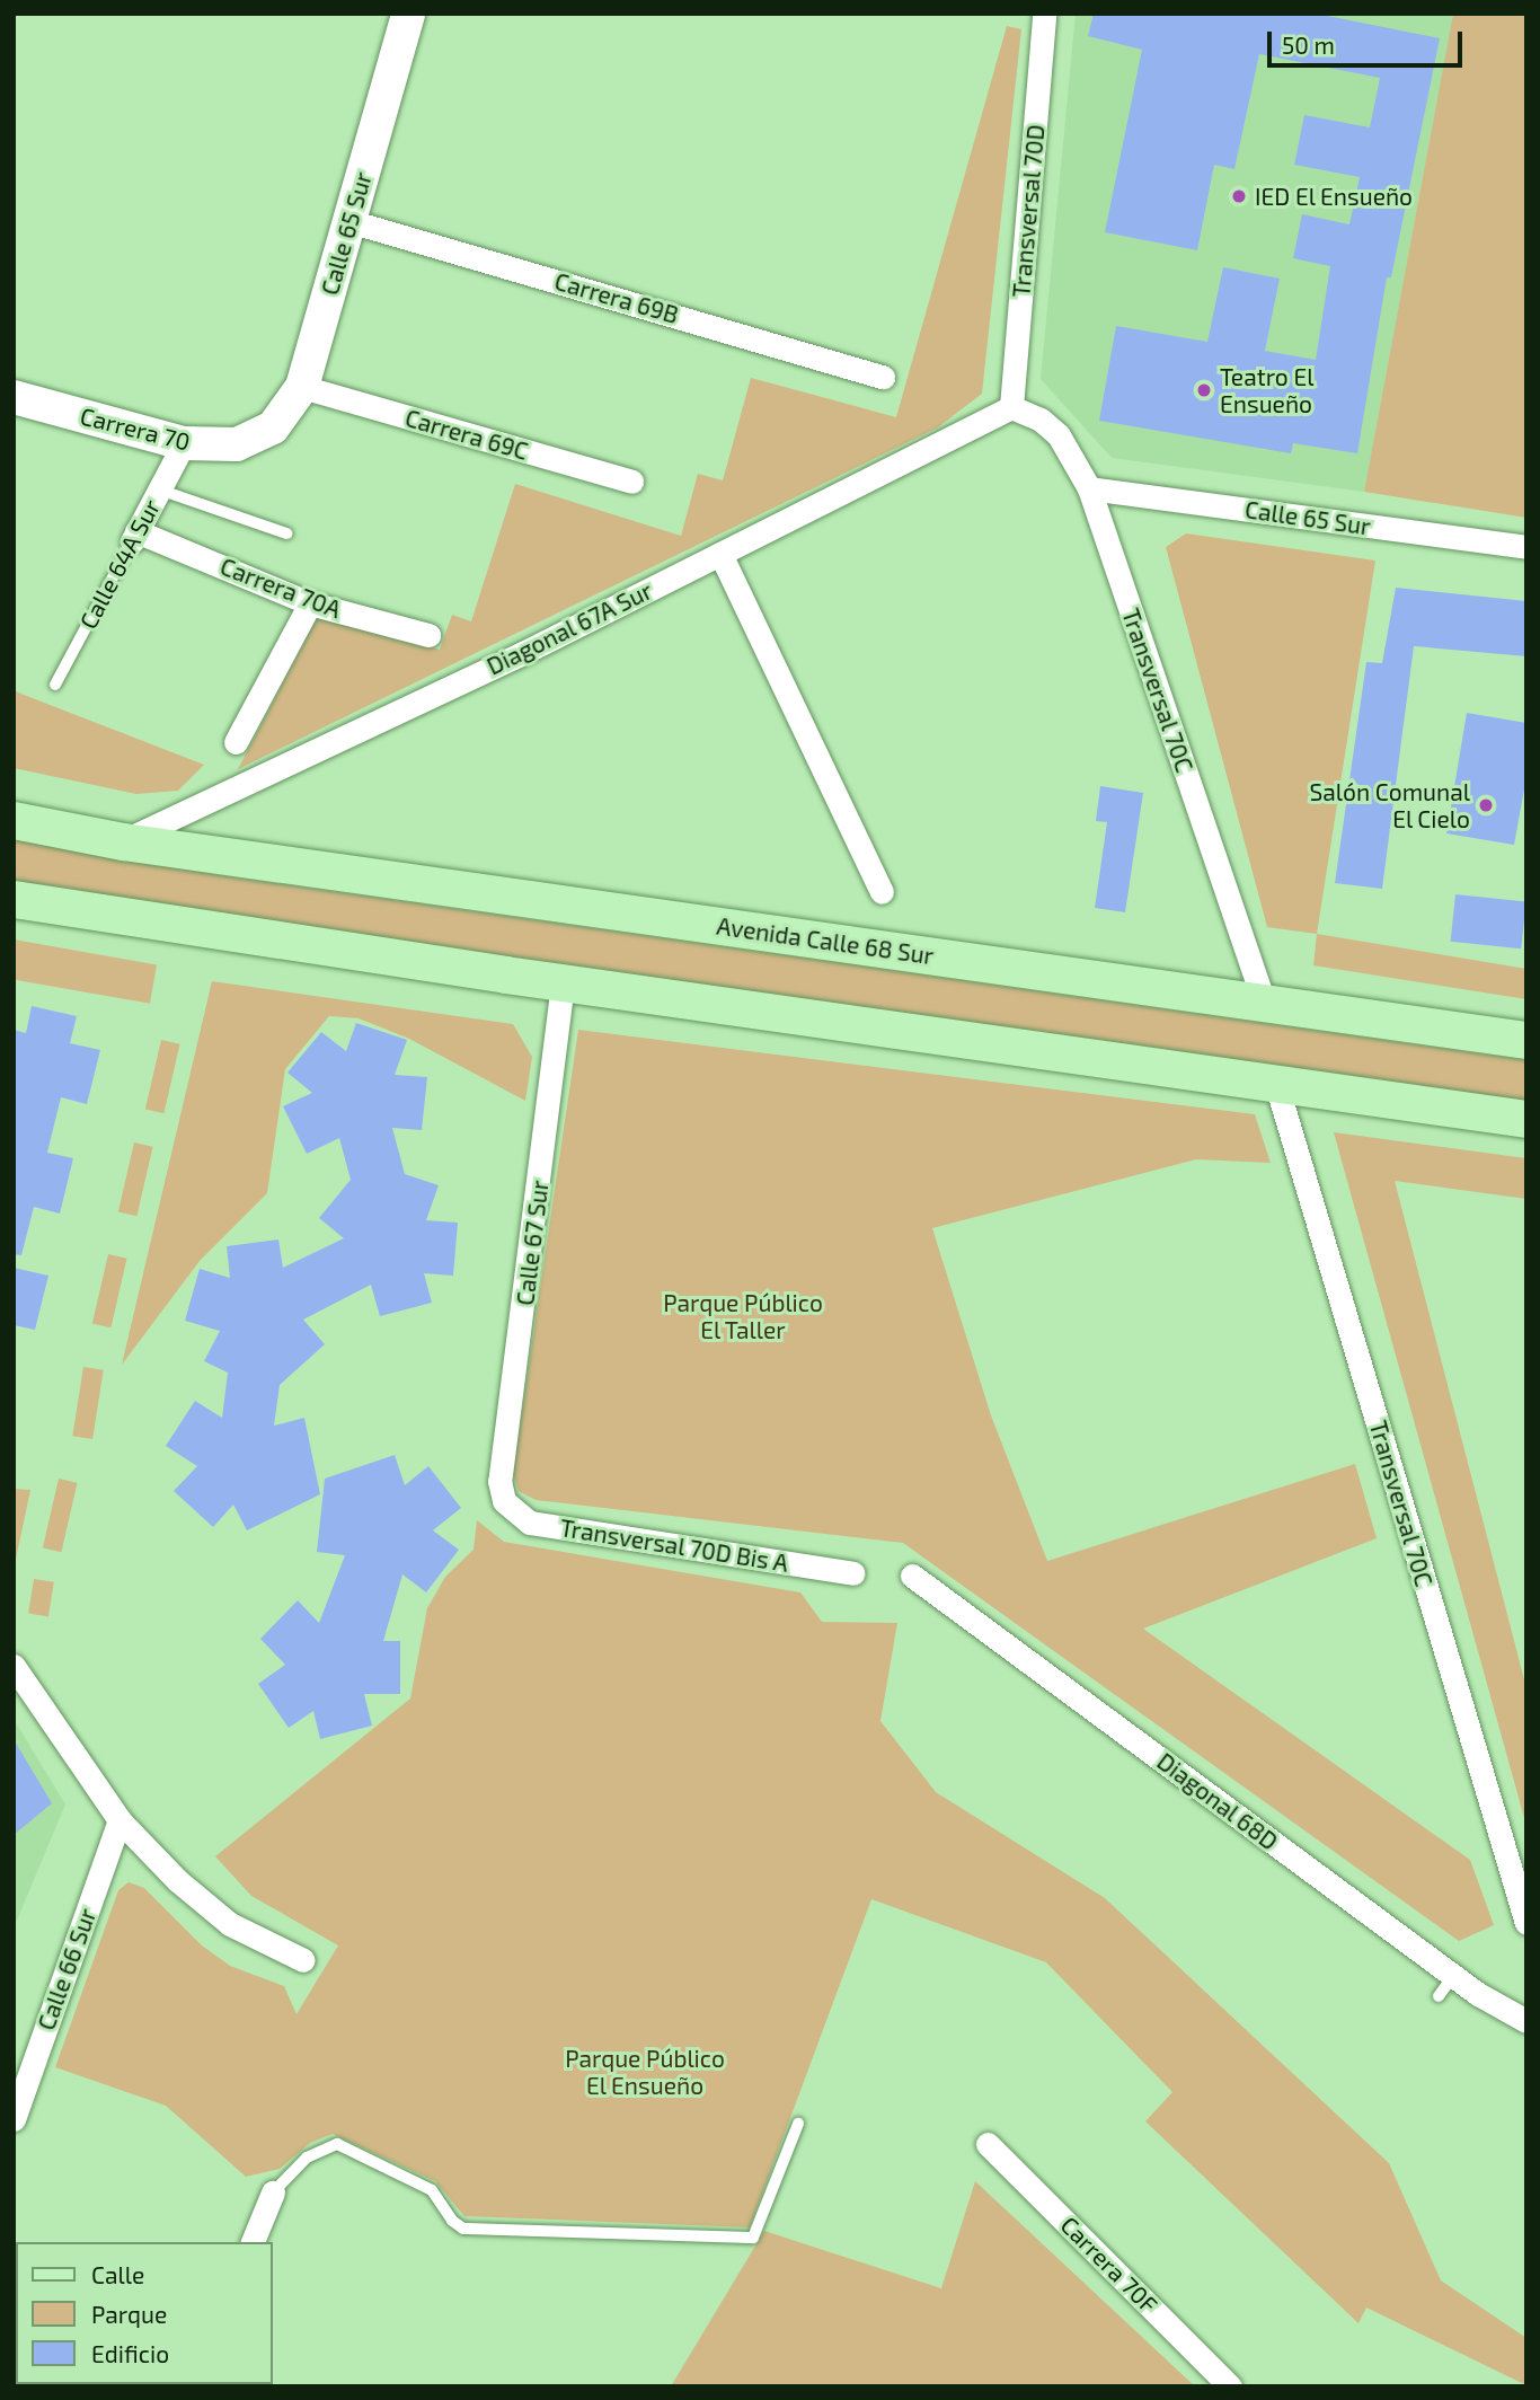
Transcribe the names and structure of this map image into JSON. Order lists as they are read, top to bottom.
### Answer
{
  "streets": {
    "main road": ["Avenida Calle 68 Sur"],
    "street": [
      "Transversal 70D",
      "Calle 65 Sur",
      "Carrera 69B",
      "Carrera 70",
      "Carrera 69C",
      "Calle 64A Sur",
      "Carrera 70A",
      "Diagonal 67A Sur",
      "Transversal 70C",
      "Calle 67 Sur",
      "Transversal 70D Bis A",
      "Diagonal 68D",
      "Calle 66 Sur",
      "Carrera 70F"
    ]
  },
  "crossings": [
    ["Transversal 70D", "Diagonal 67A Sur"],
    ["Transversal 70D", "Transversal 70C"],
    ["Calle 65 Sur", "Carrera 69B"],
    ["Calle 65 Sur", "Carrera 70"],
    ["Calle 65 Sur", "Carrera 69C"],
    ["Calle 65 Sur", "Transversal 70C"],
    ["Carrera 70", "Calle 64A Sur"],
    ["Calle 64A Sur", "Carrera 70A"],
    ["Diagonal 67A Sur", "Transversal 70C"],
    ["Diagonal 67A Sur", "Avenida Calle 68 Sur"],
    ["Transversal 70C", "Avenida Calle 68 Sur"],
    ["Calle 67 Sur", "Transversal 70D Bis A"]
  ],
  "parks": ["Parque Público El Taller", "Parque Público El Ensueño"],
  "places": ["IED El Ensueño", "Teatro El Ensueño", "Salón Comunal El Cielo"],
  "legend": ["Calle", "Parque", "Edificio"],
  "scale_bar": "50 m"
}
